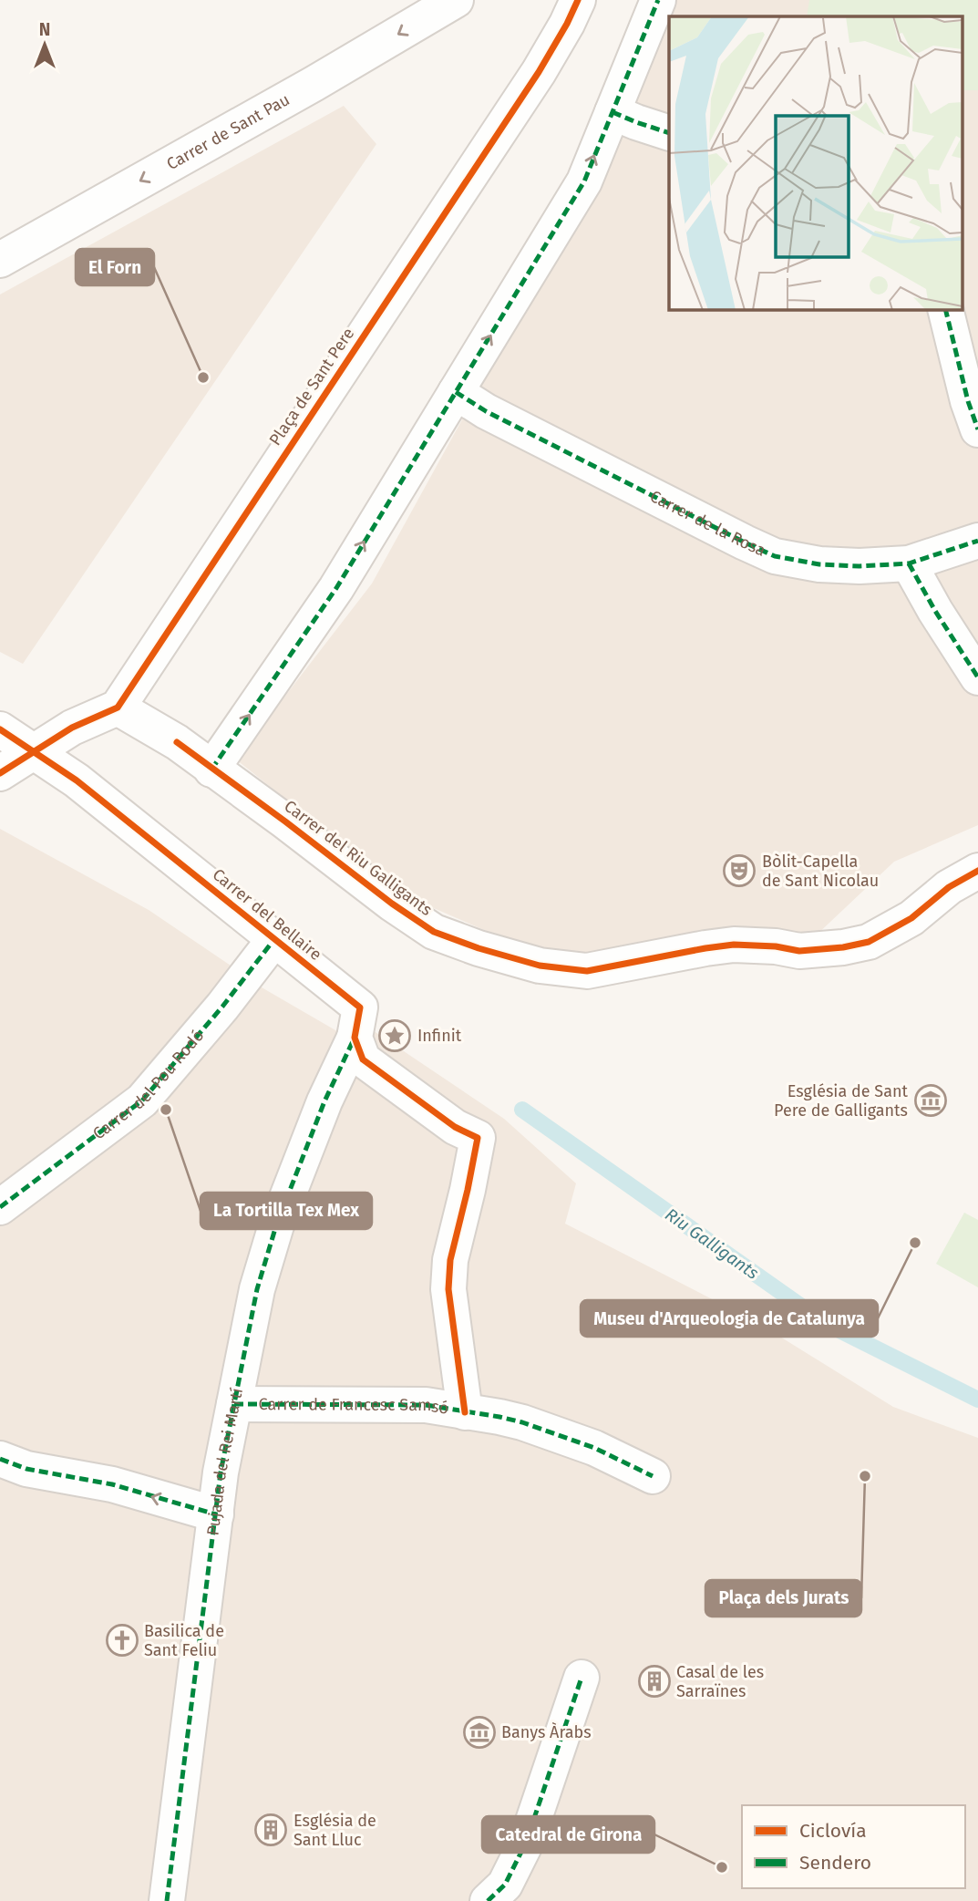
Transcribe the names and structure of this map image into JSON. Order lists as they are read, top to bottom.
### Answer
{
  "streets": {
    "street": [
      "Carrer de Sant Pau",
      "Plaça de Sant Pere",
      "Carrer de la Rosa",
      "Carrer del Riu Galligants",
      "Carrer del Bellaire",
      "Carrer del Pou Rodó",
      "Carrer de Francesc Samsó",
      "Pujada del Rei Martí"
    ]
  },
  "crossings": [
    ["Plaça de Sant Pere", "Carrer del Riu Galligants"],
    ["Carrer del Bellaire", "Carrer del Pou Rodó"],
    ["Carrer del Bellaire", "Pujada del Rei Martí"],
    ["Carrer de Francesc Samsó", "Pujada del Rei Martí"]
  ],
  "one_way": ["Carrer de Sant Pau"],
  "water": ["Riu Galligants"],
  "places": {
    "other": [
      "El Forn",
      "La Tortilla Tex Mex",
      "Museu d'Arqueologia de Catalunya",
      "Plaça dels Jurats",
      "Catedral de Girona"
    ],
    "theatre": ["Bòlit-Capella de Sant Nicolau"],
    "place": ["Infinit"],
    "museum": ["Església de Sant Pere de Galligants", "Banys Àrabs"],
    "church": ["Basilica de Sant Feliu"],
    "building": ["Casal de les Sarraïnes", "Església de Sant Lluc"]
  },
  "legend": ["Ciclovía", "Sendero"],
  "north": "top"
}
